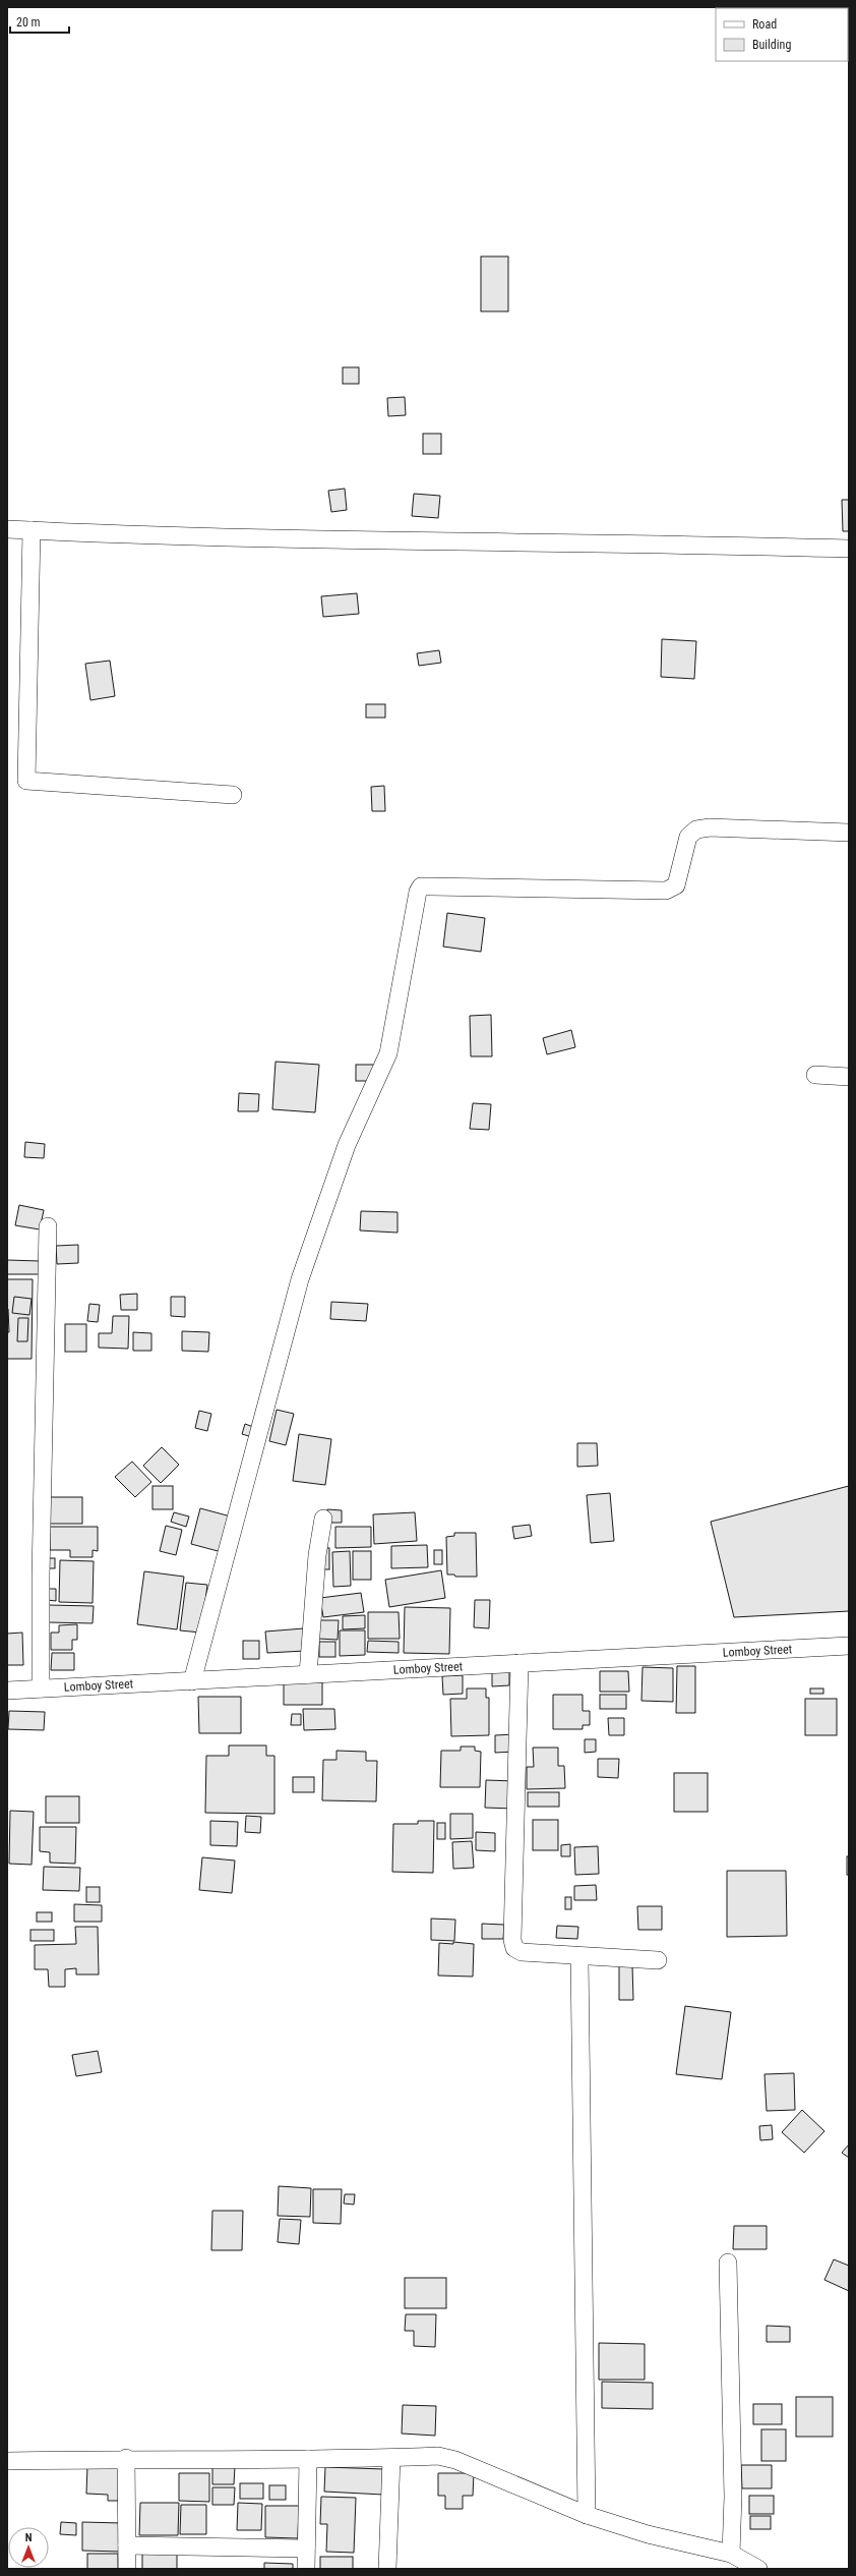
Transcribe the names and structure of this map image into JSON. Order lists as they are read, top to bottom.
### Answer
{
  "streets": {
    "street": ["Lomboy Street"]
  },
  "legend": ["Road", "Building"],
  "scale_bar": "20 m",
  "north": "top"
}
